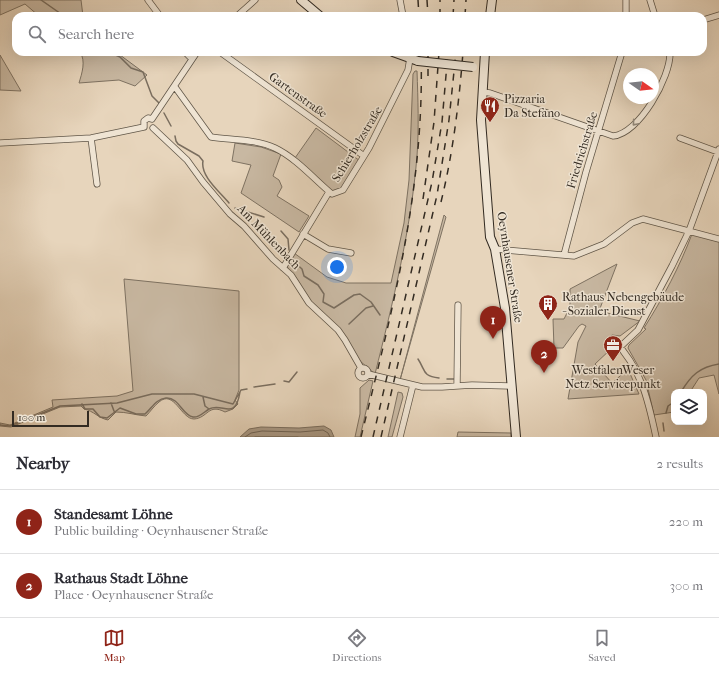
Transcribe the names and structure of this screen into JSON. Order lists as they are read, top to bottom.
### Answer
{
  "streets": {
    "main road": ["Oeynhausener Straße"],
    "street": [
      "Gartenstraße",
      "Schierholzstraße",
      "Friedrichstraße",
      "Am Mühlenbach"
    ]
  },
  "crossings": [
    ["Gartenstraße", "Schierholzstraße"]
  ],
  "places": {
    "restaurant": ["Pizzaria Da Stefano"],
    "building": ["Rathaus Nebengebäude - Sozialer Dienst"],
    "office": ["WestfalenWeser Netz Servicepunkt"]
  },
  "scale_bar": "100 m",
  "north": "right",
  "page": {
    "search": "Search here",
    "pins": ["1", "2"],
    "scale": "100 m",
    "heading": ["Nearby", "2 results"],
    "list": [
      {
        "mark": "1",
        "name": "Standesamt Löhne",
        "note": "Public building · Oeynhausener Straße",
        "value": "220 m"
      },
      {
        "mark": "2",
        "name": "Rathaus Stadt Löhne",
        "note": "Place · Oeynhausener Straße",
        "value": "300 m"
      }
    ],
    "nav": ["Map", "Directions", "Saved"]
  }
}
